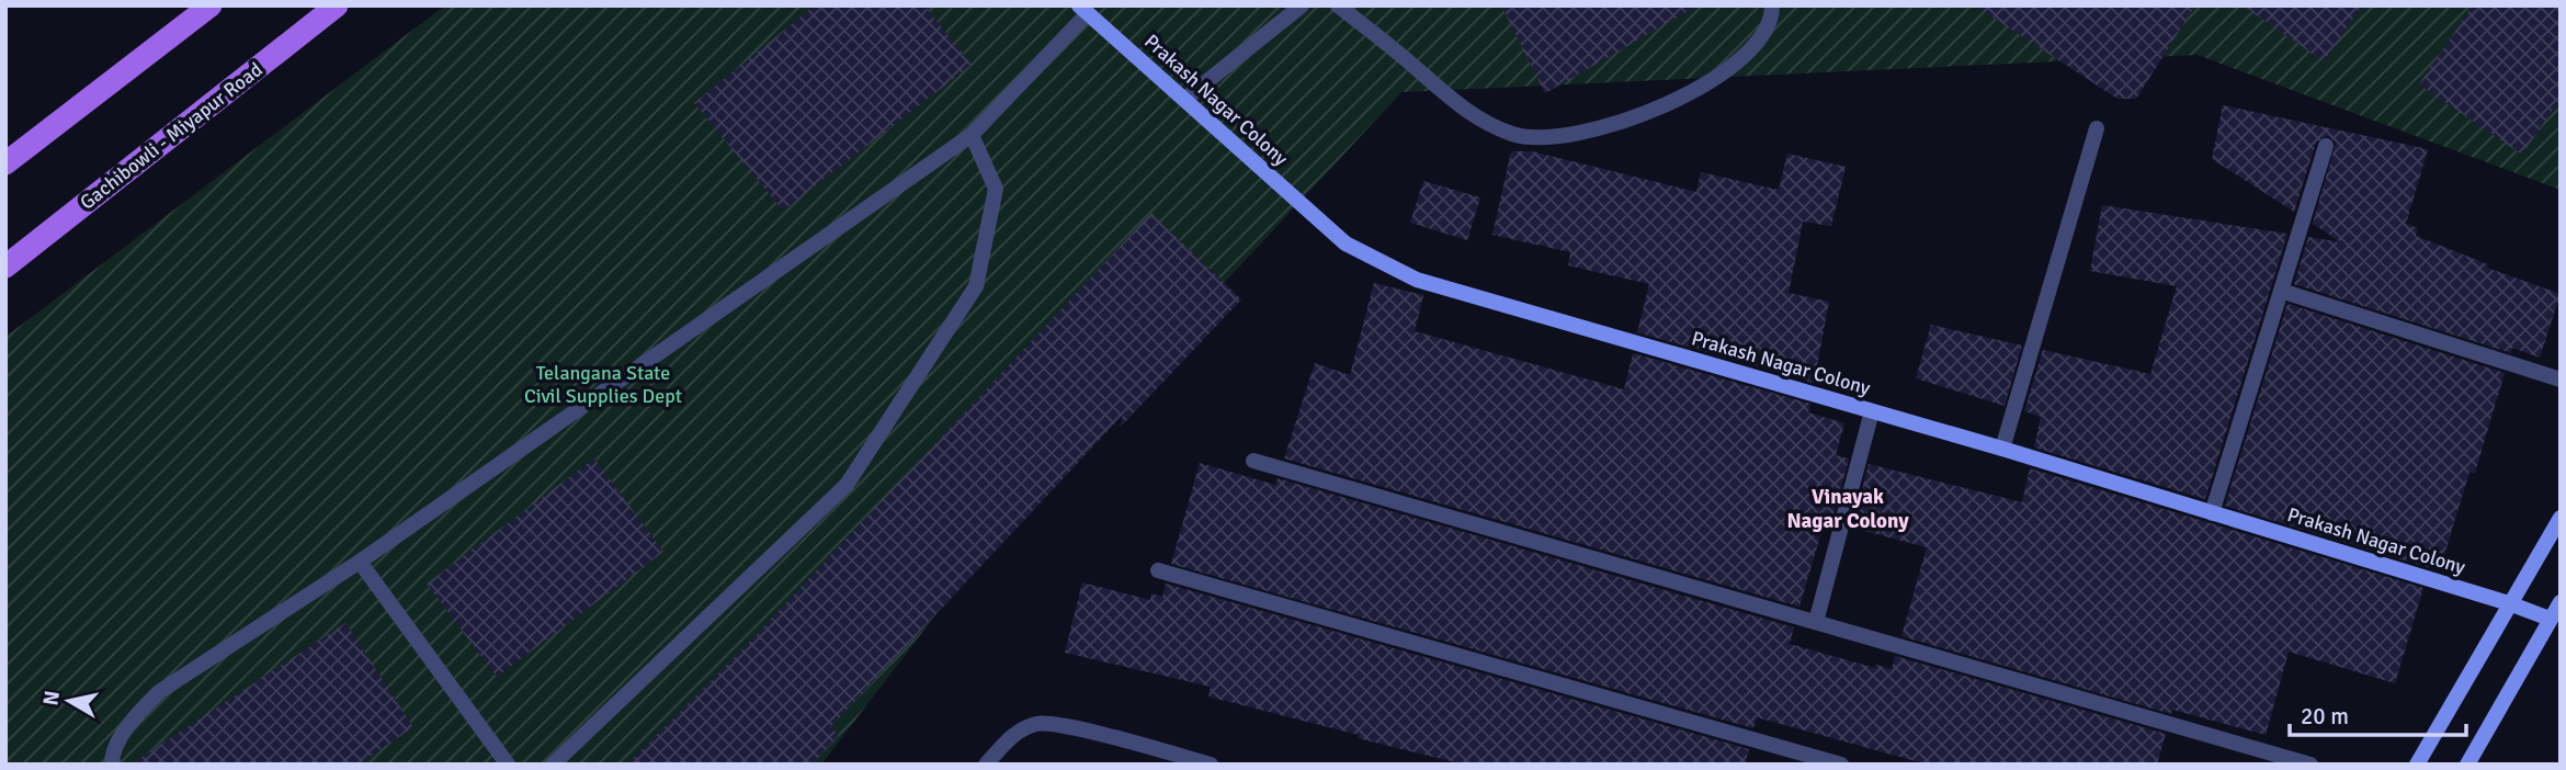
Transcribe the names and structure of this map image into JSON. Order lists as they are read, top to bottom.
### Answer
{
  "streets": {
    "main road": ["Gachibowli - Miyapur Road"],
    "street": ["Prakash Nagar Colony"]
  },
  "districts": ["Vinayak Nagar Colony"],
  "parks": ["Telangana State Civil Supplies Dept"],
  "scale_bar": "20 m",
  "north": "left"
}
